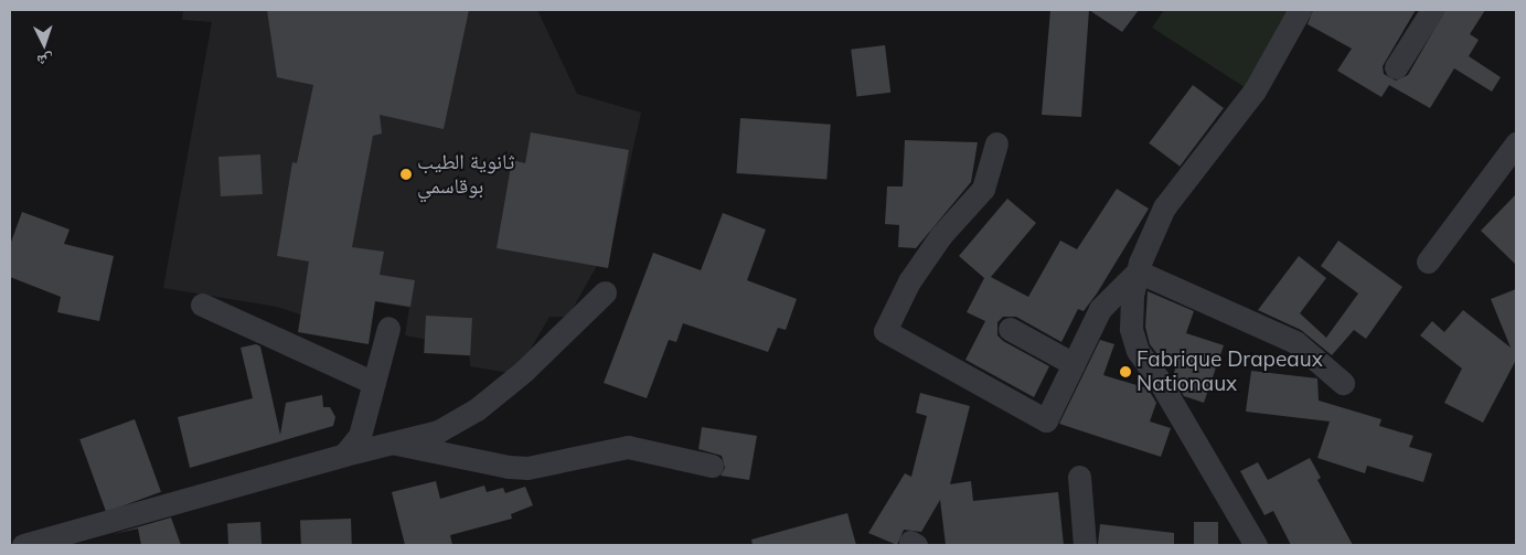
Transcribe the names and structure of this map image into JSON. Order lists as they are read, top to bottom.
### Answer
{
  "places": ["ثانوية الطيب بوقاسمي", "Fabrique Drapeaux Nationaux"],
  "north": "bottom"
}
